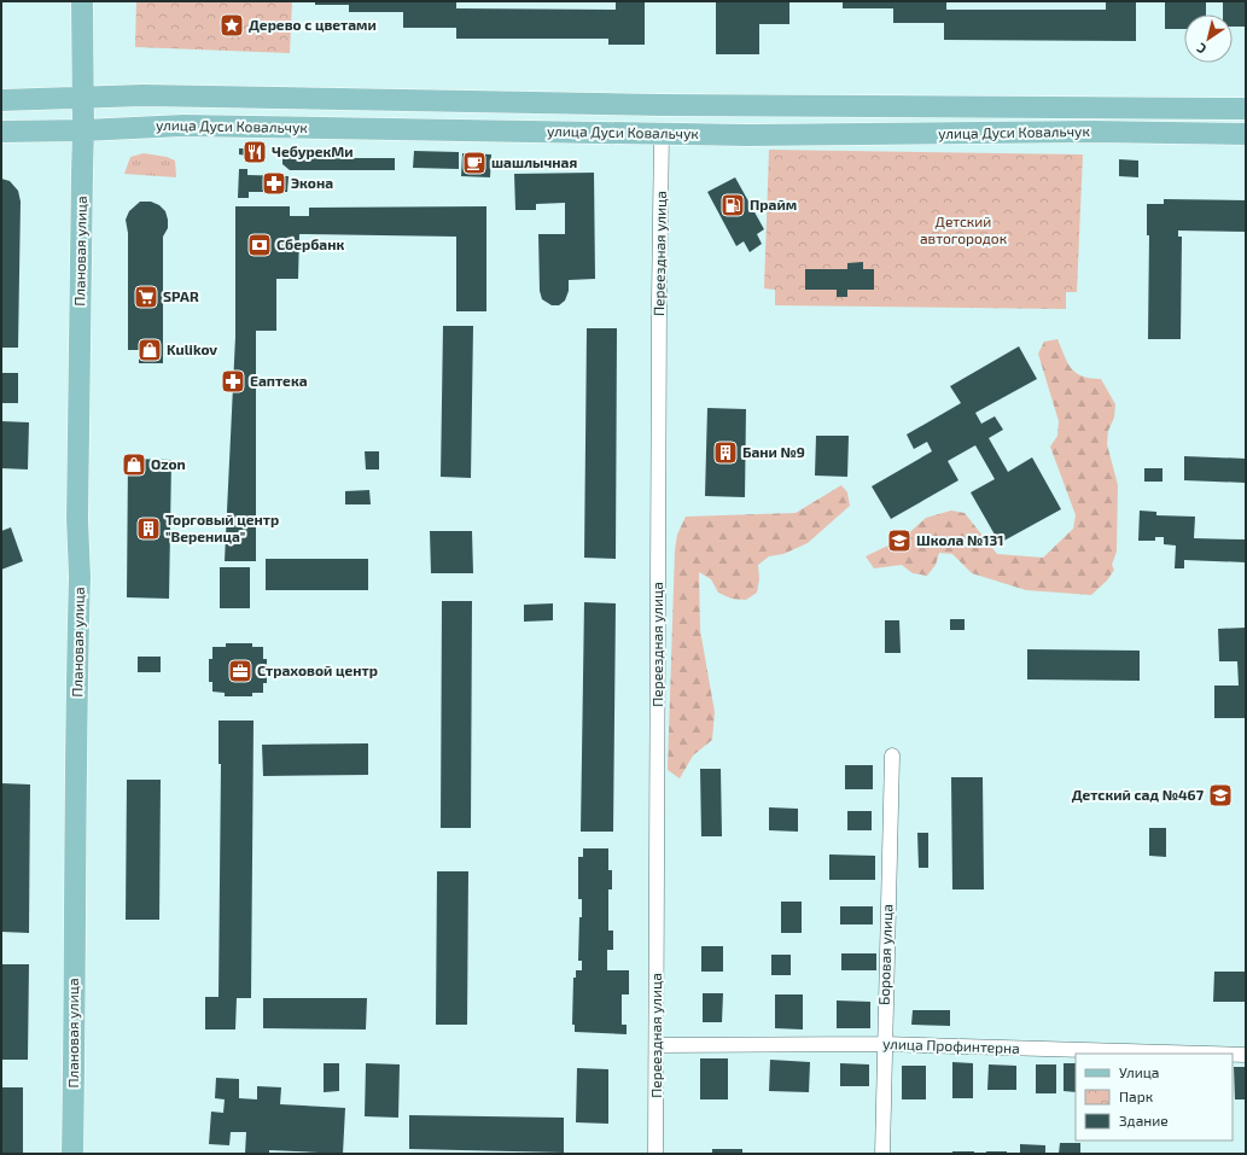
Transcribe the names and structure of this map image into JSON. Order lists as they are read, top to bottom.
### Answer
{
  "streets": {
    "main road": ["улица Дуси Ковальчук", "Плановая улица"],
    "street": ["Переездная улица", "Боровая улица", "улица Профинтерна"]
  },
  "crossings": [
    ["улица Дуси Ковальчук", "Плановая улица"],
    ["улица Дуси Ковальчук", "Переездная улица"],
    ["Переездная улица", "улица Профинтерна"],
    ["Боровая улица", "улица Профинтерна"]
  ],
  "parks": ["Детский автогородок"],
  "places": {
    "place": ["Дерево с цветами"],
    "restaurant": ["ЧебурекМи"],
    "cafe": ["шашлычная"],
    "pharmacy": ["Экона", "Еаптека"],
    "fuel station": ["Прайм"],
    "bank": ["Сбербанк"],
    "supermarket": ["SPAR"],
    "shop": ["Kulikov", "Ozon"],
    "building": ["Бани №9", "Торговый центр \"Вереница\""],
    "school or university": ["Школа №131", "Детский сад №467"],
    "office": ["Страховой центр"]
  },
  "legend": ["Улица", "Парк", "Здание"],
  "north": "bottom left"
}
